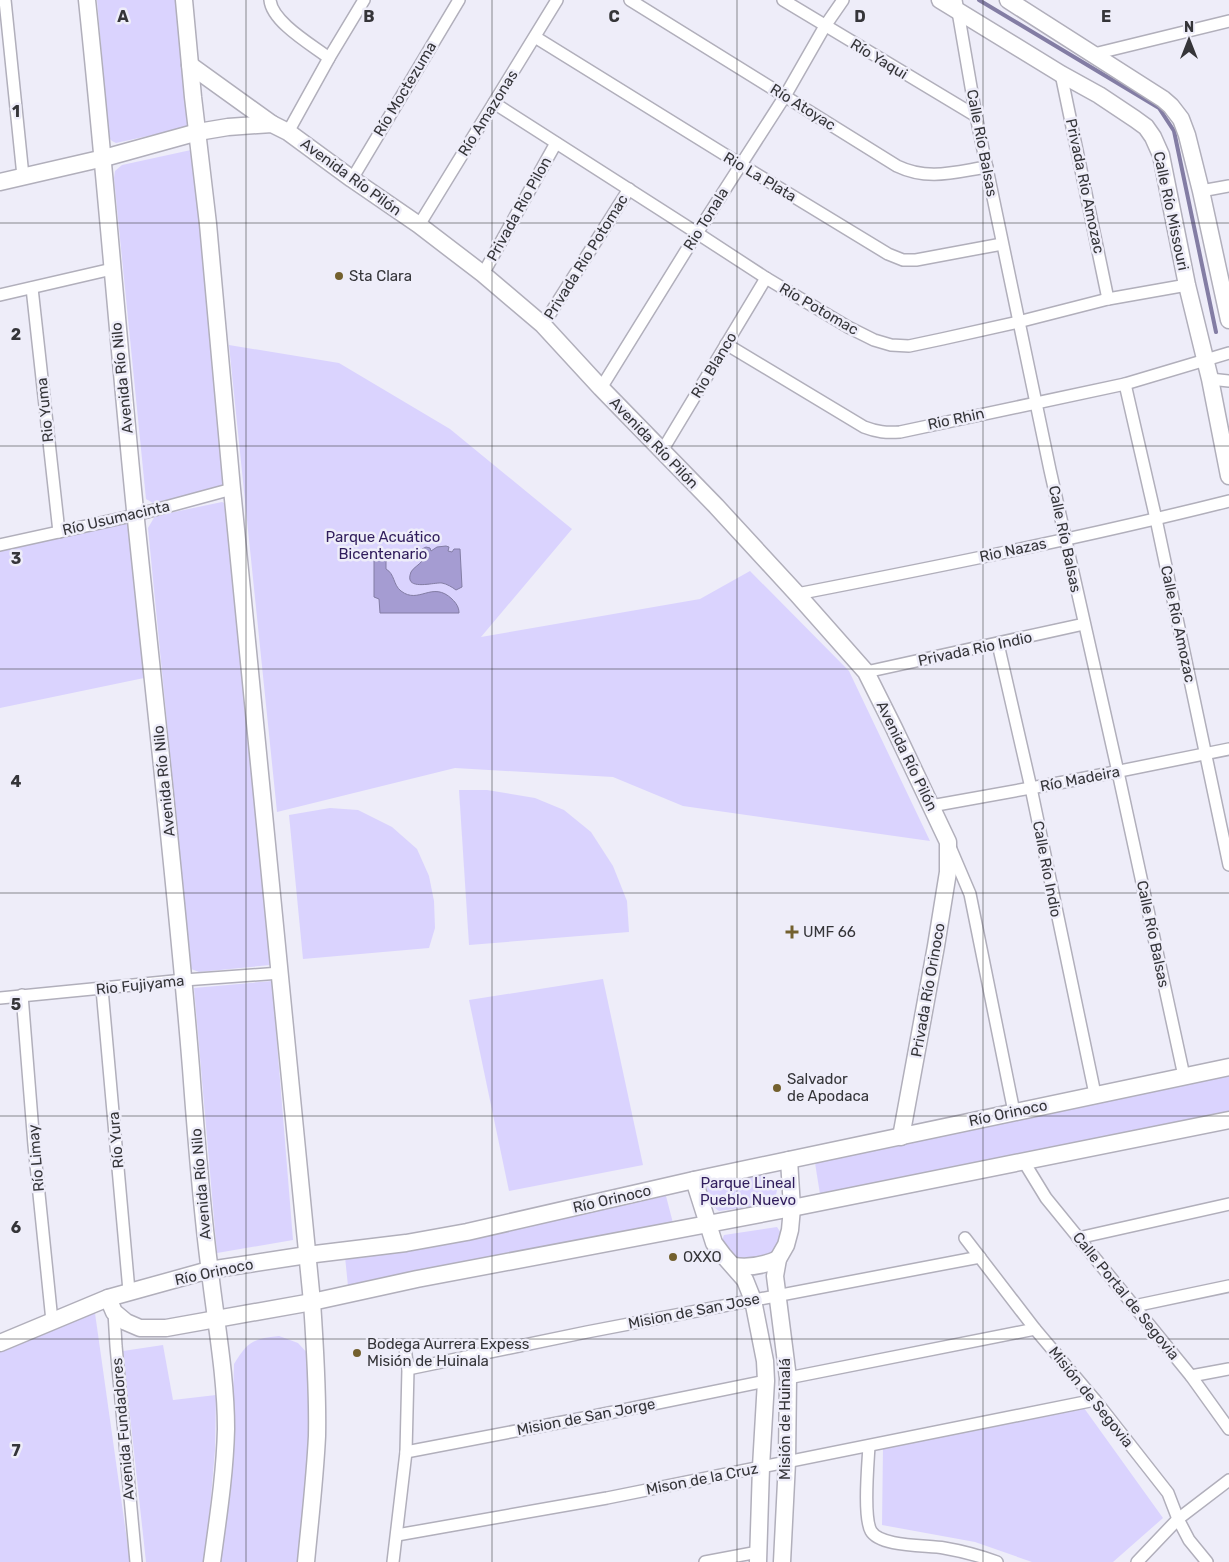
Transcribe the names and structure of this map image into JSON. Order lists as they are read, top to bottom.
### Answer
{
  "streets": {
    "street": [
      "Río Yaqui",
      "Río Moctezuma",
      "Río Atoyac",
      "Río Amazonas",
      "Calle Río Balsas",
      "Avenida Río Pilón",
      "Rio La Plata",
      "Privada Rio Amozac",
      "Privada Rio Pilon",
      "Calle Río Missouri",
      "Rio Tonala",
      "Privada Rio Potomac",
      "Río Potomac",
      "Rio Blanco",
      "Avenida Río Nilo",
      "Rio Yuma",
      "Rio Rhin",
      "Río Usumacinta",
      "Rio Nazas",
      "Calle Río Amozac",
      "Privada Rio Indio",
      "Río Madeira",
      "Calle Río Indio",
      "Rio Fujiyama",
      "Privada Río Orinoco",
      "Río Orinoco",
      "Río Yura",
      "Río Limay",
      "Calle Portal de Segovia",
      "Mision de San Jose",
      "Misión de Segovia",
      "Mision de San Jorge",
      "Misión de Huinalá",
      "Avenida Fundadores",
      "Mison de la Cruz"
    ]
  },
  "crossings": [
    ["Río Yaqui", "Calle Río Balsas"],
    ["Río Yaqui", "Rio Tonala"],
    ["Río Moctezuma", "Avenida Río Pilón"],
    ["Río Atoyac", "Calle Río Balsas"],
    ["Río Atoyac", "Rio Tonala"],
    ["Río Amazonas", "Avenida Río Pilón"],
    ["Río Amazonas", "Rio La Plata"],
    ["Río Amazonas", "Río Potomac"],
    ["Calle Río Balsas", "Rio La Plata"],
    ["Calle Río Balsas", "Calle Río Missouri"],
    ["Calle Río Balsas", "Río Potomac"],
    ["Calle Río Balsas", "Rio Rhin"],
    ["Calle Río Balsas", "Rio Nazas"],
    ["Calle Río Balsas", "Privada Rio Indio"],
    ["Calle Río Balsas", "Río Madeira"],
    ["Calle Río Balsas", "Río Orinoco"],
    ["Avenida Río Pilón", "Privada Rio Pilon"],
    ["Avenida Río Pilón", "Rio Tonala"],
    ["Avenida Río Pilón", "Privada Rio Potomac"],
    ["Avenida Río Pilón", "Rio Blanco"],
    ["Avenida Río Pilón", "Rio Nazas"],
    ["Avenida Río Pilón", "Privada Rio Indio"],
    ["Avenida Río Pilón", "Río Madeira"],
    ["Avenida Río Pilón", "Privada Río Orinoco"],
    ["Avenida Río Pilón", "Río Orinoco"],
    ["Rio La Plata", "Rio Tonala"],
    ["Privada Rio Amozac", "Calle Río Missouri"],
    ["Privada Rio Amozac", "Río Potomac"],
    ["Privada Rio Pilon", "Río Potomac"],
    ["Calle Río Missouri", "Río Potomac"],
    ["Calle Río Missouri", "Rio Rhin"],
    ["Rio Tonala", "Río Potomac"],
    ["Privada Rio Potomac", "Río Potomac"],
    ["Río Potomac", "Rio Blanco"],
    ["Rio Blanco", "Rio Rhin"],
    ["Avenida Río Nilo", "Río Usumacinta"],
    ["Avenida Río Nilo", "Rio Fujiyama"],
    ["Avenida Río Nilo", "Río Orinoco"],
    ["Rio Yuma", "Río Usumacinta"],
    ["Rio Rhin", "Calle Río Amozac"],
    ["Rio Nazas", "Calle Río Amozac"],
    ["Calle Río Amozac", "Río Madeira"],
    ["Privada Rio Indio", "Calle Río Indio"],
    ["Río Madeira", "Calle Río Indio"],
    ["Calle Río Indio", "Río Orinoco"],
    ["Rio Fujiyama", "Río Yura"],
    ["Rio Fujiyama", "Río Limay"],
    ["Privada Río Orinoco", "Río Orinoco"],
    ["Río Orinoco", "Río Yura"],
    ["Río Orinoco", "Río Limay"],
    ["Río Orinoco", "Misión de Huinalá"],
    ["Río Orinoco", "Avenida Fundadores"],
    ["Mision de San Jose", "Misión de Segovia"],
    ["Mision de San Jose", "Misión de Huinalá"],
    ["Misión de Segovia", "Mison de la Cruz"],
    ["Mision de San Jorge", "Misión de Huinalá"],
    ["Misión de Huinalá", "Mison de la Cruz"]
  ],
  "parks": ["Parque Acuático Bicentenario", "Parque Lineal Pueblo Nuevo"],
  "places": {
    "other": [
      "Sta Clara",
      "Salvador de Apodaca",
      "OXXO",
      "Bodega Aurrera Expess Misión de Huinala"
    ],
    "health": ["UMF 66"]
  },
  "north": "top",
  "grid": {
    "columns": [
      "A",
      "B",
      "C",
      "D",
      "E"
    ],
    "rows": [
      "1",
      "2",
      "3",
      "4",
      "5",
      "6",
      "7"
    ]
  }
}
